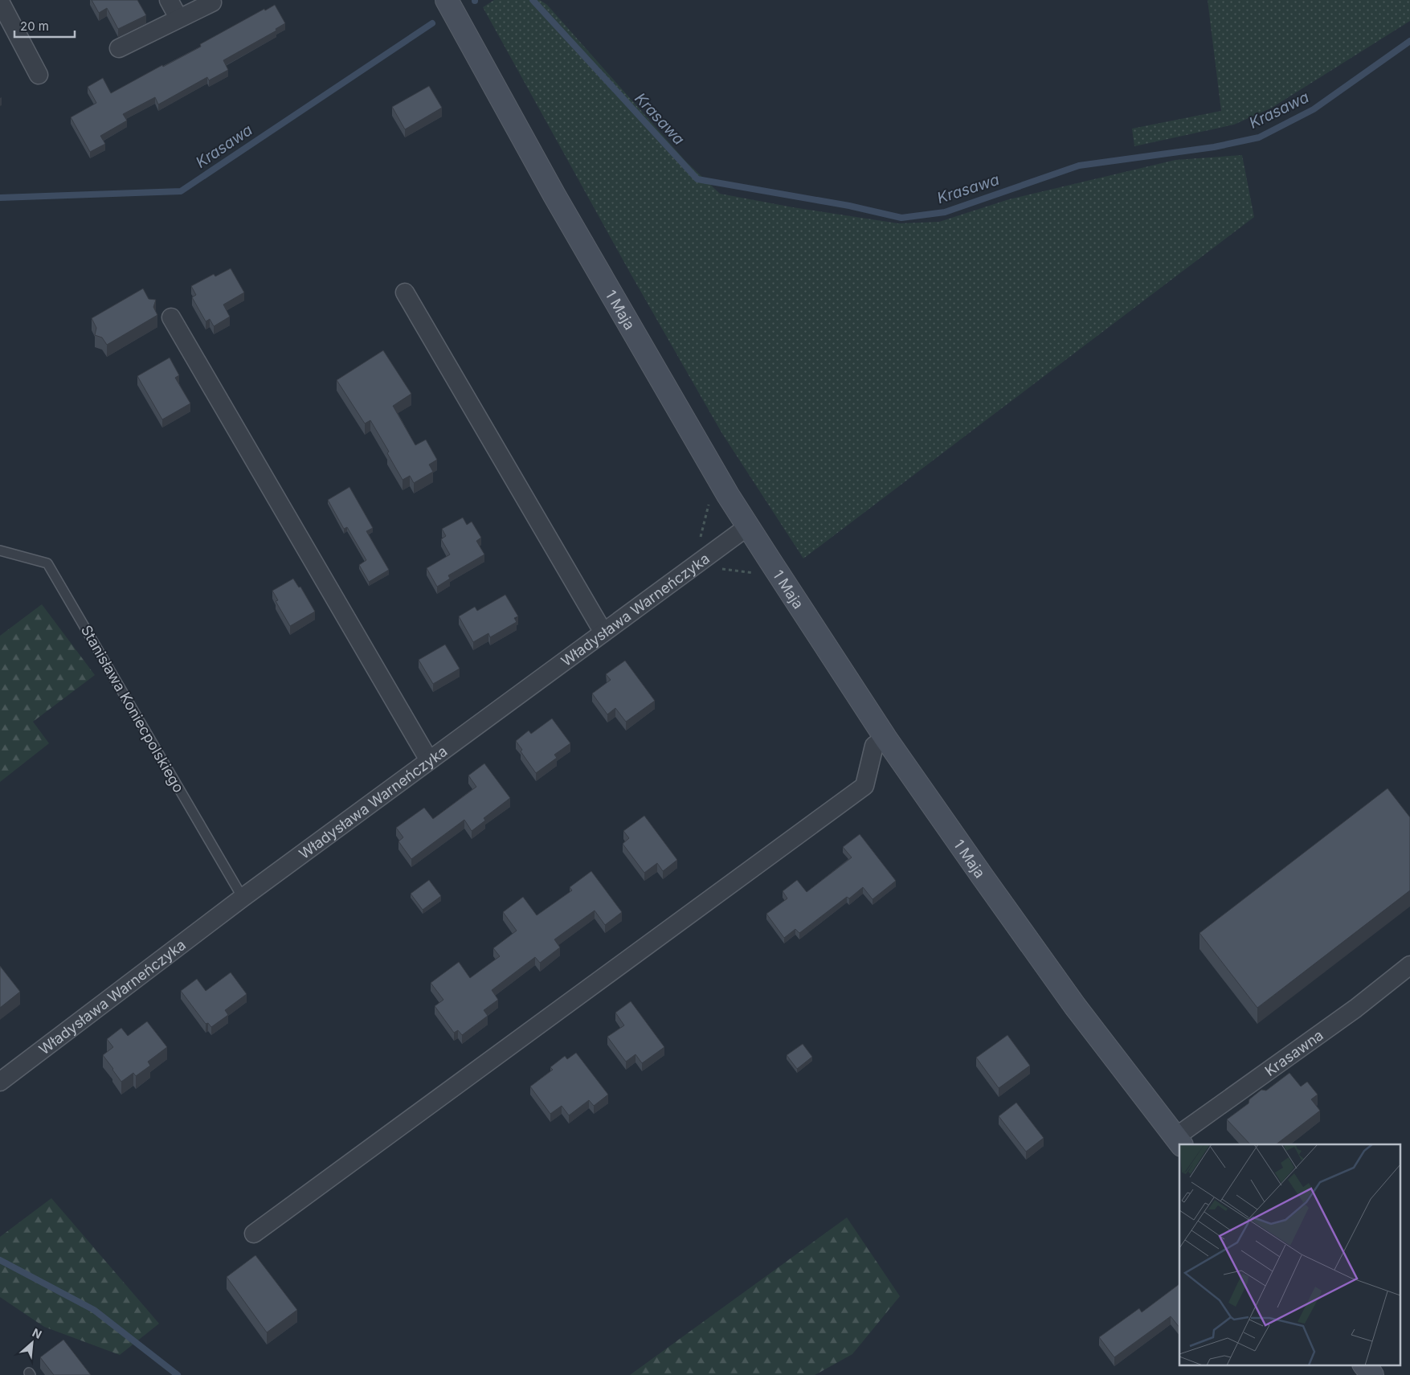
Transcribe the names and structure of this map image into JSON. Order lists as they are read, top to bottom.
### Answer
{
  "streets": {
    "main road": ["1 Maja"],
    "street": ["Władysława Warneńczyka", "Krasawna"],
    "lane": ["Stanisława Koniecpolskiego"]
  },
  "crossings": [
    ["1 Maja", "Władysława Warneńczyka"],
    ["1 Maja", "Krasawna"],
    ["Władysława Warneńczyka", "Stanisława Koniecpolskiego"]
  ],
  "water": ["Krasawa"],
  "scale_bar": "20 m",
  "north": "top right"
}
